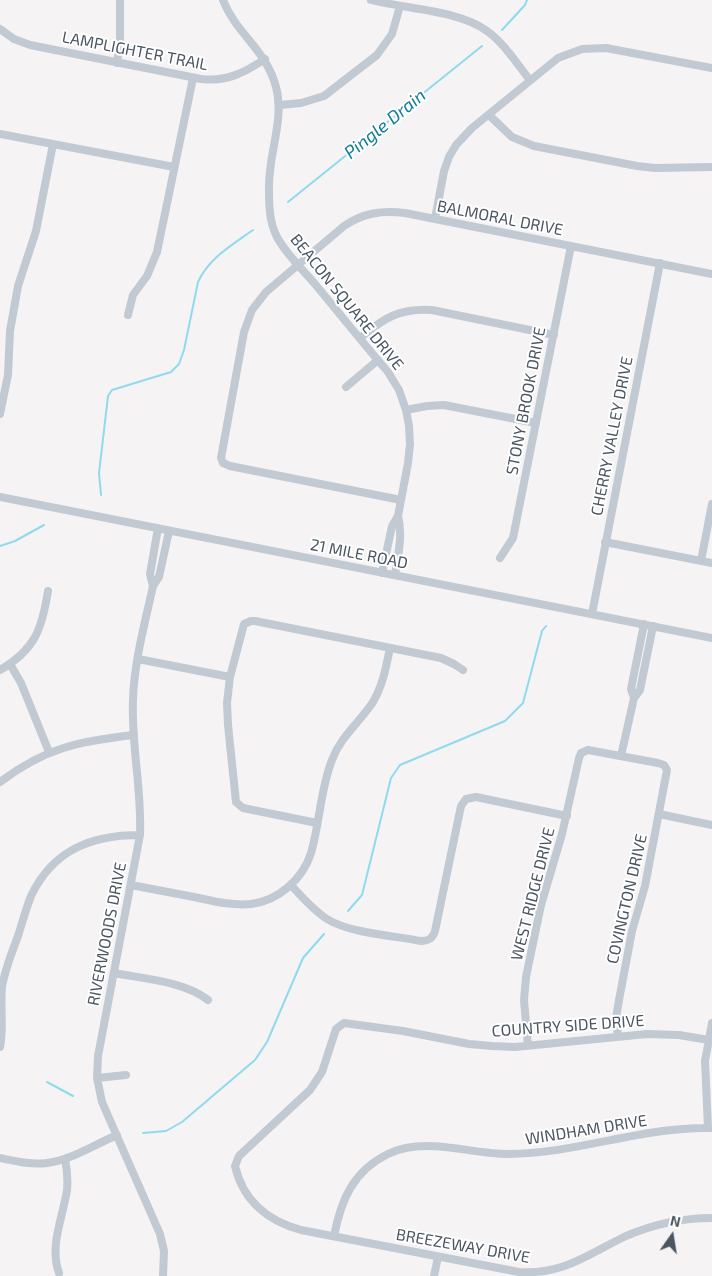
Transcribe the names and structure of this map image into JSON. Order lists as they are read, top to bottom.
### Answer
{
  "streets": {
    "street": [
      "LAMPLIGHTER TRAIL",
      "BALMORAL DRIVE",
      "BEACON SQUARE DRIVE",
      "STONY BROOK DRIVE",
      "CHERRY VALLEY DRIVE",
      "21 MILE ROAD",
      "WEST RIDGE DRIVE",
      "COVINGTON DRIVE",
      "RIVERWOODS DRIVE",
      "COUNTRY SIDE DRIVE",
      "WINDHAM DRIVE",
      "BREEZEWAY DRIVE"
    ]
  },
  "crossings": [
    ["LAMPLIGHTER TRAIL", "BEACON SQUARE DRIVE"],
    ["BALMORAL DRIVE", "BEACON SQUARE DRIVE"],
    ["BALMORAL DRIVE", "STONY BROOK DRIVE"],
    ["BALMORAL DRIVE", "CHERRY VALLEY DRIVE"],
    ["BEACON SQUARE DRIVE", "21 MILE ROAD"],
    ["CHERRY VALLEY DRIVE", "21 MILE ROAD"],
    ["21 MILE ROAD", "RIVERWOODS DRIVE"],
    ["WEST RIDGE DRIVE", "COVINGTON DRIVE"],
    ["WEST RIDGE DRIVE", "COUNTRY SIDE DRIVE"],
    ["COVINGTON DRIVE", "COUNTRY SIDE DRIVE"],
    ["COUNTRY SIDE DRIVE", "BREEZEWAY DRIVE"],
    ["WINDHAM DRIVE", "BREEZEWAY DRIVE"]
  ],
  "water": ["Pingle Drain"],
  "north": "top"
}
